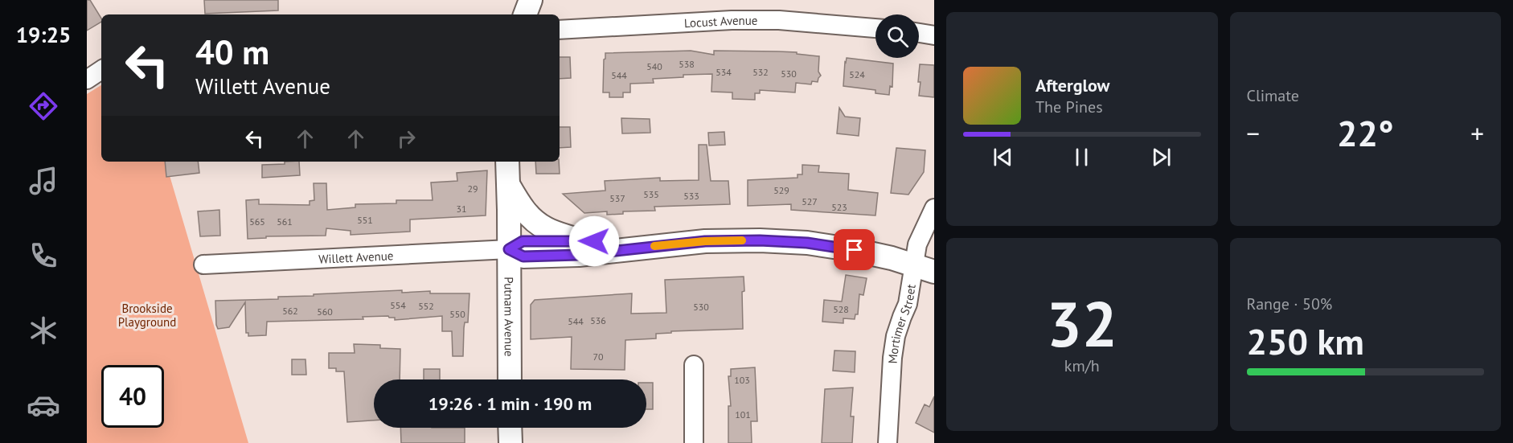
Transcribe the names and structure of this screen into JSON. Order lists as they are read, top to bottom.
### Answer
{
  "streets": {
    "street": [
      "Locust Avenue",
      "Willett Avenue",
      "Putnam Avenue",
      "Mortimer Street"
    ]
  },
  "crossings": [
    ["Willett Avenue", "Putnam Avenue"],
    ["Willett Avenue", "Mortimer Street"]
  ],
  "parks": ["Brookside Playground"],
  "house_numbers": [
    "538",
    "540",
    "534",
    "532",
    "530",
    "524",
    "544",
    "29",
    "529",
    "535",
    "533",
    "537",
    "527",
    "523",
    "31",
    "551",
    "565",
    "561",
    "554",
    "552",
    "530",
    "528",
    "562",
    "560",
    "550",
    "536",
    "544",
    "70",
    "103",
    "101"
  ],
  "page": {
    "tabs": "19:25",
    "tile": [
      "Climate",
      ["32", "km/h"],
      ["Range · 50%", "250 km"]
    ],
    "turn": ["40 m", "Willett Avenue"],
    "song": ["Afterglow", "The Pines"],
    "heat": ["−", "22°", "+"],
    "limit": "40",
    "trip": "19:26 · 1 min · 190 m"
  }
}
